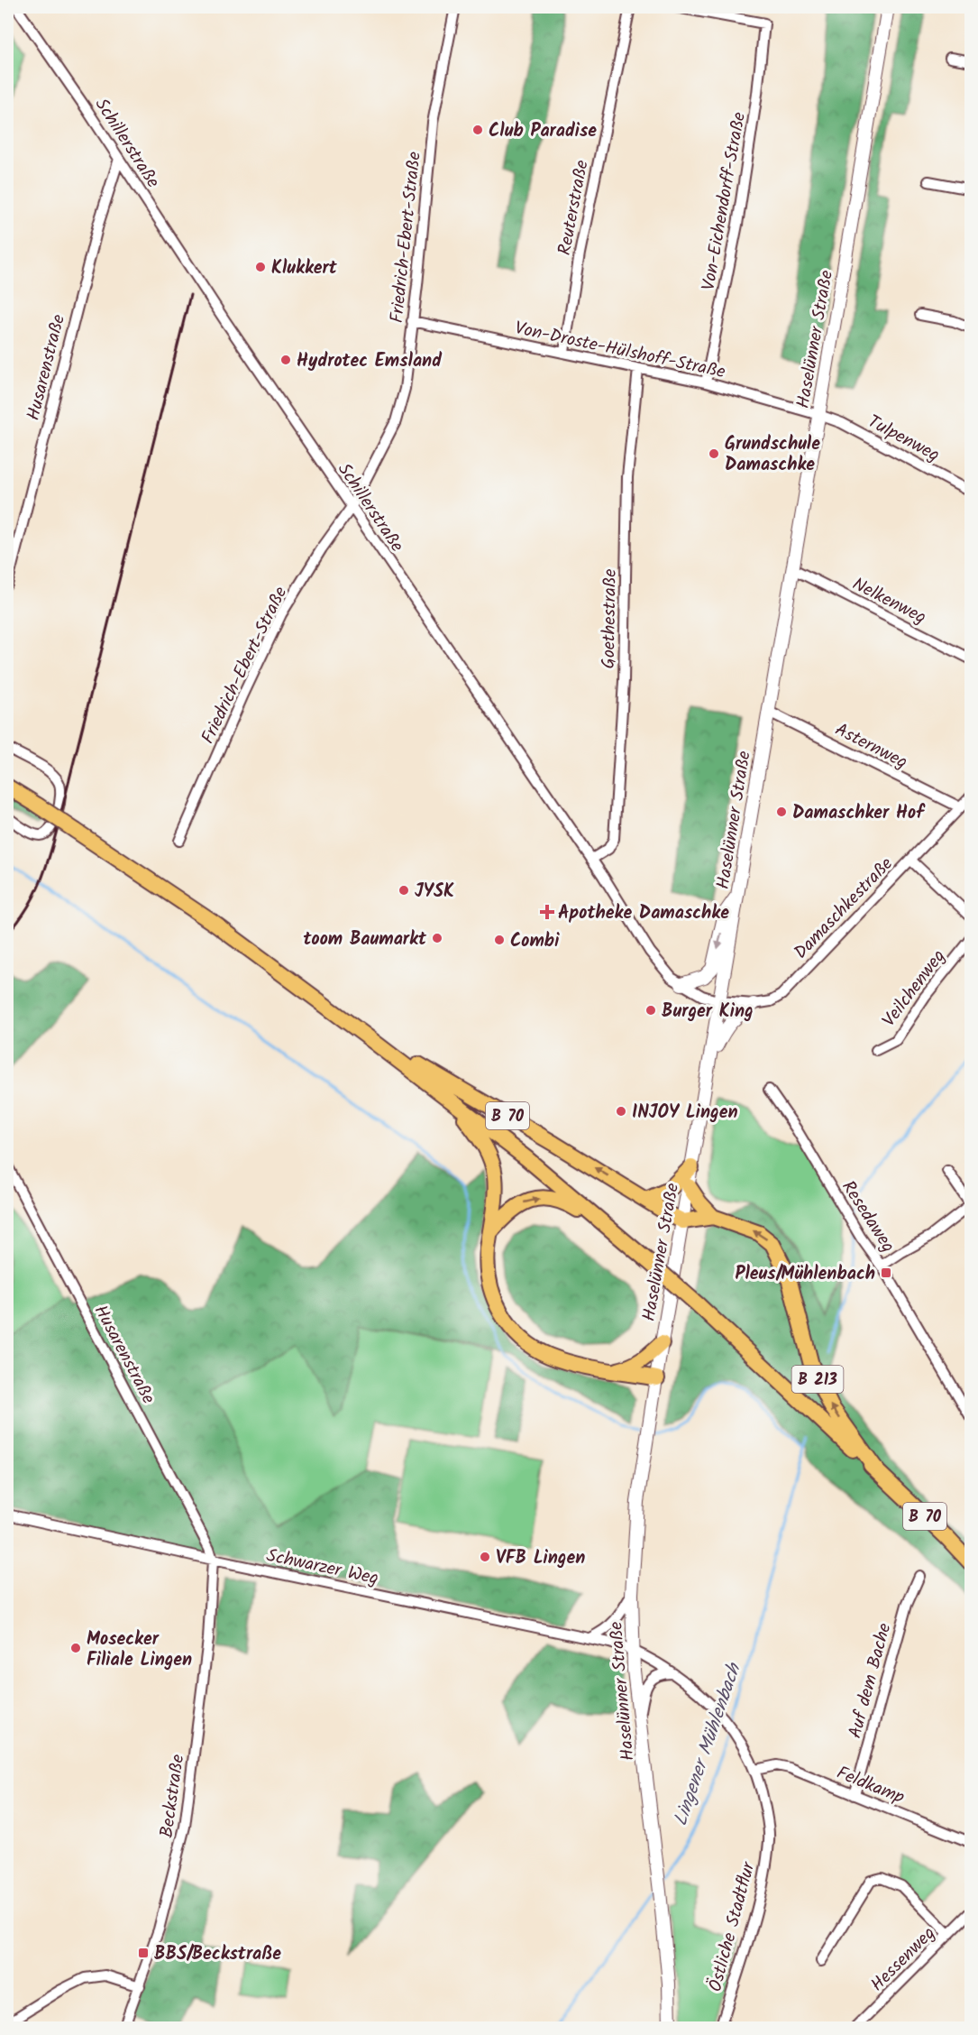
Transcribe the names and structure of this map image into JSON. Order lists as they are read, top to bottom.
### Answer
{
  "streets": {
    "main road": ["B 70", "B 213"],
    "street": [
      "Schillerstraße",
      "Von-Eichendorff-Straße",
      "Reuterstraße",
      "Friedrich-Ebert-Straße",
      "Haselünner Straße",
      "Von-Droste-Hülshoff-Straße",
      "Husarenstraße",
      "Tulpenweg",
      "Nelkenweg",
      "Goethestraße",
      "Asternweg",
      "Damaschkestraße",
      "Veilchenweg",
      "Resedaweg",
      "Schwarzer Weg",
      "Auf dem Bache",
      "Feldkamp",
      "Beckstraße",
      "Östliche Stadtflur",
      "Hessenweg"
    ]
  },
  "crossings": [
    ["Schillerstraße", "Friedrich-Ebert-Straße"],
    ["Schillerstraße", "Haselünner Straße"],
    ["Schillerstraße", "Husarenstraße"],
    ["Schillerstraße", "Goethestraße"],
    ["Schillerstraße", "Damaschkestraße"],
    ["Von-Eichendorff-Straße", "Von-Droste-Hülshoff-Straße"],
    ["Reuterstraße", "Von-Droste-Hülshoff-Straße"],
    ["Friedrich-Ebert-Straße", "Von-Droste-Hülshoff-Straße"],
    ["Haselünner Straße", "Von-Droste-Hülshoff-Straße"],
    ["Haselünner Straße", "Tulpenweg"],
    ["Haselünner Straße", "Nelkenweg"],
    ["Haselünner Straße", "Asternweg"],
    ["Haselünner Straße", "Damaschkestraße"],
    ["Haselünner Straße", "B 70"],
    ["Haselünner Straße", "B 213"],
    ["Haselünner Straße", "Schwarzer Weg"],
    ["Haselünner Straße", "Östliche Stadtflur"],
    ["Von-Droste-Hülshoff-Straße", "Tulpenweg"],
    ["Von-Droste-Hülshoff-Straße", "Goethestraße"],
    ["Husarenstraße", "Schwarzer Weg"],
    ["Husarenstraße", "Beckstraße"],
    ["Asternweg", "Damaschkestraße"],
    ["B 70", "B 213"],
    ["Schwarzer Weg", "Beckstraße"],
    ["Schwarzer Weg", "Östliche Stadtflur"],
    ["Auf dem Bache", "Feldkamp"],
    ["Feldkamp", "Östliche Stadtflur"]
  ],
  "water": ["Lingener Mühlenbach"],
  "places": {
    "other": [
      "Club Paradise",
      "Klukkert",
      "Hydrotec Emsland",
      "Grundschule Damaschke",
      "Damaschker Hof",
      "JYSK",
      "toom Baumarkt",
      "Combi",
      "Burger King",
      "INJOY Lingen",
      "VFB Lingen",
      "Mosecker Filiale Lingen"
    ],
    "health": ["Apotheke Damaschke"],
    "transit": ["Pleus/Mühlenbach", "BBS/Beckstraße"]
  }
}
